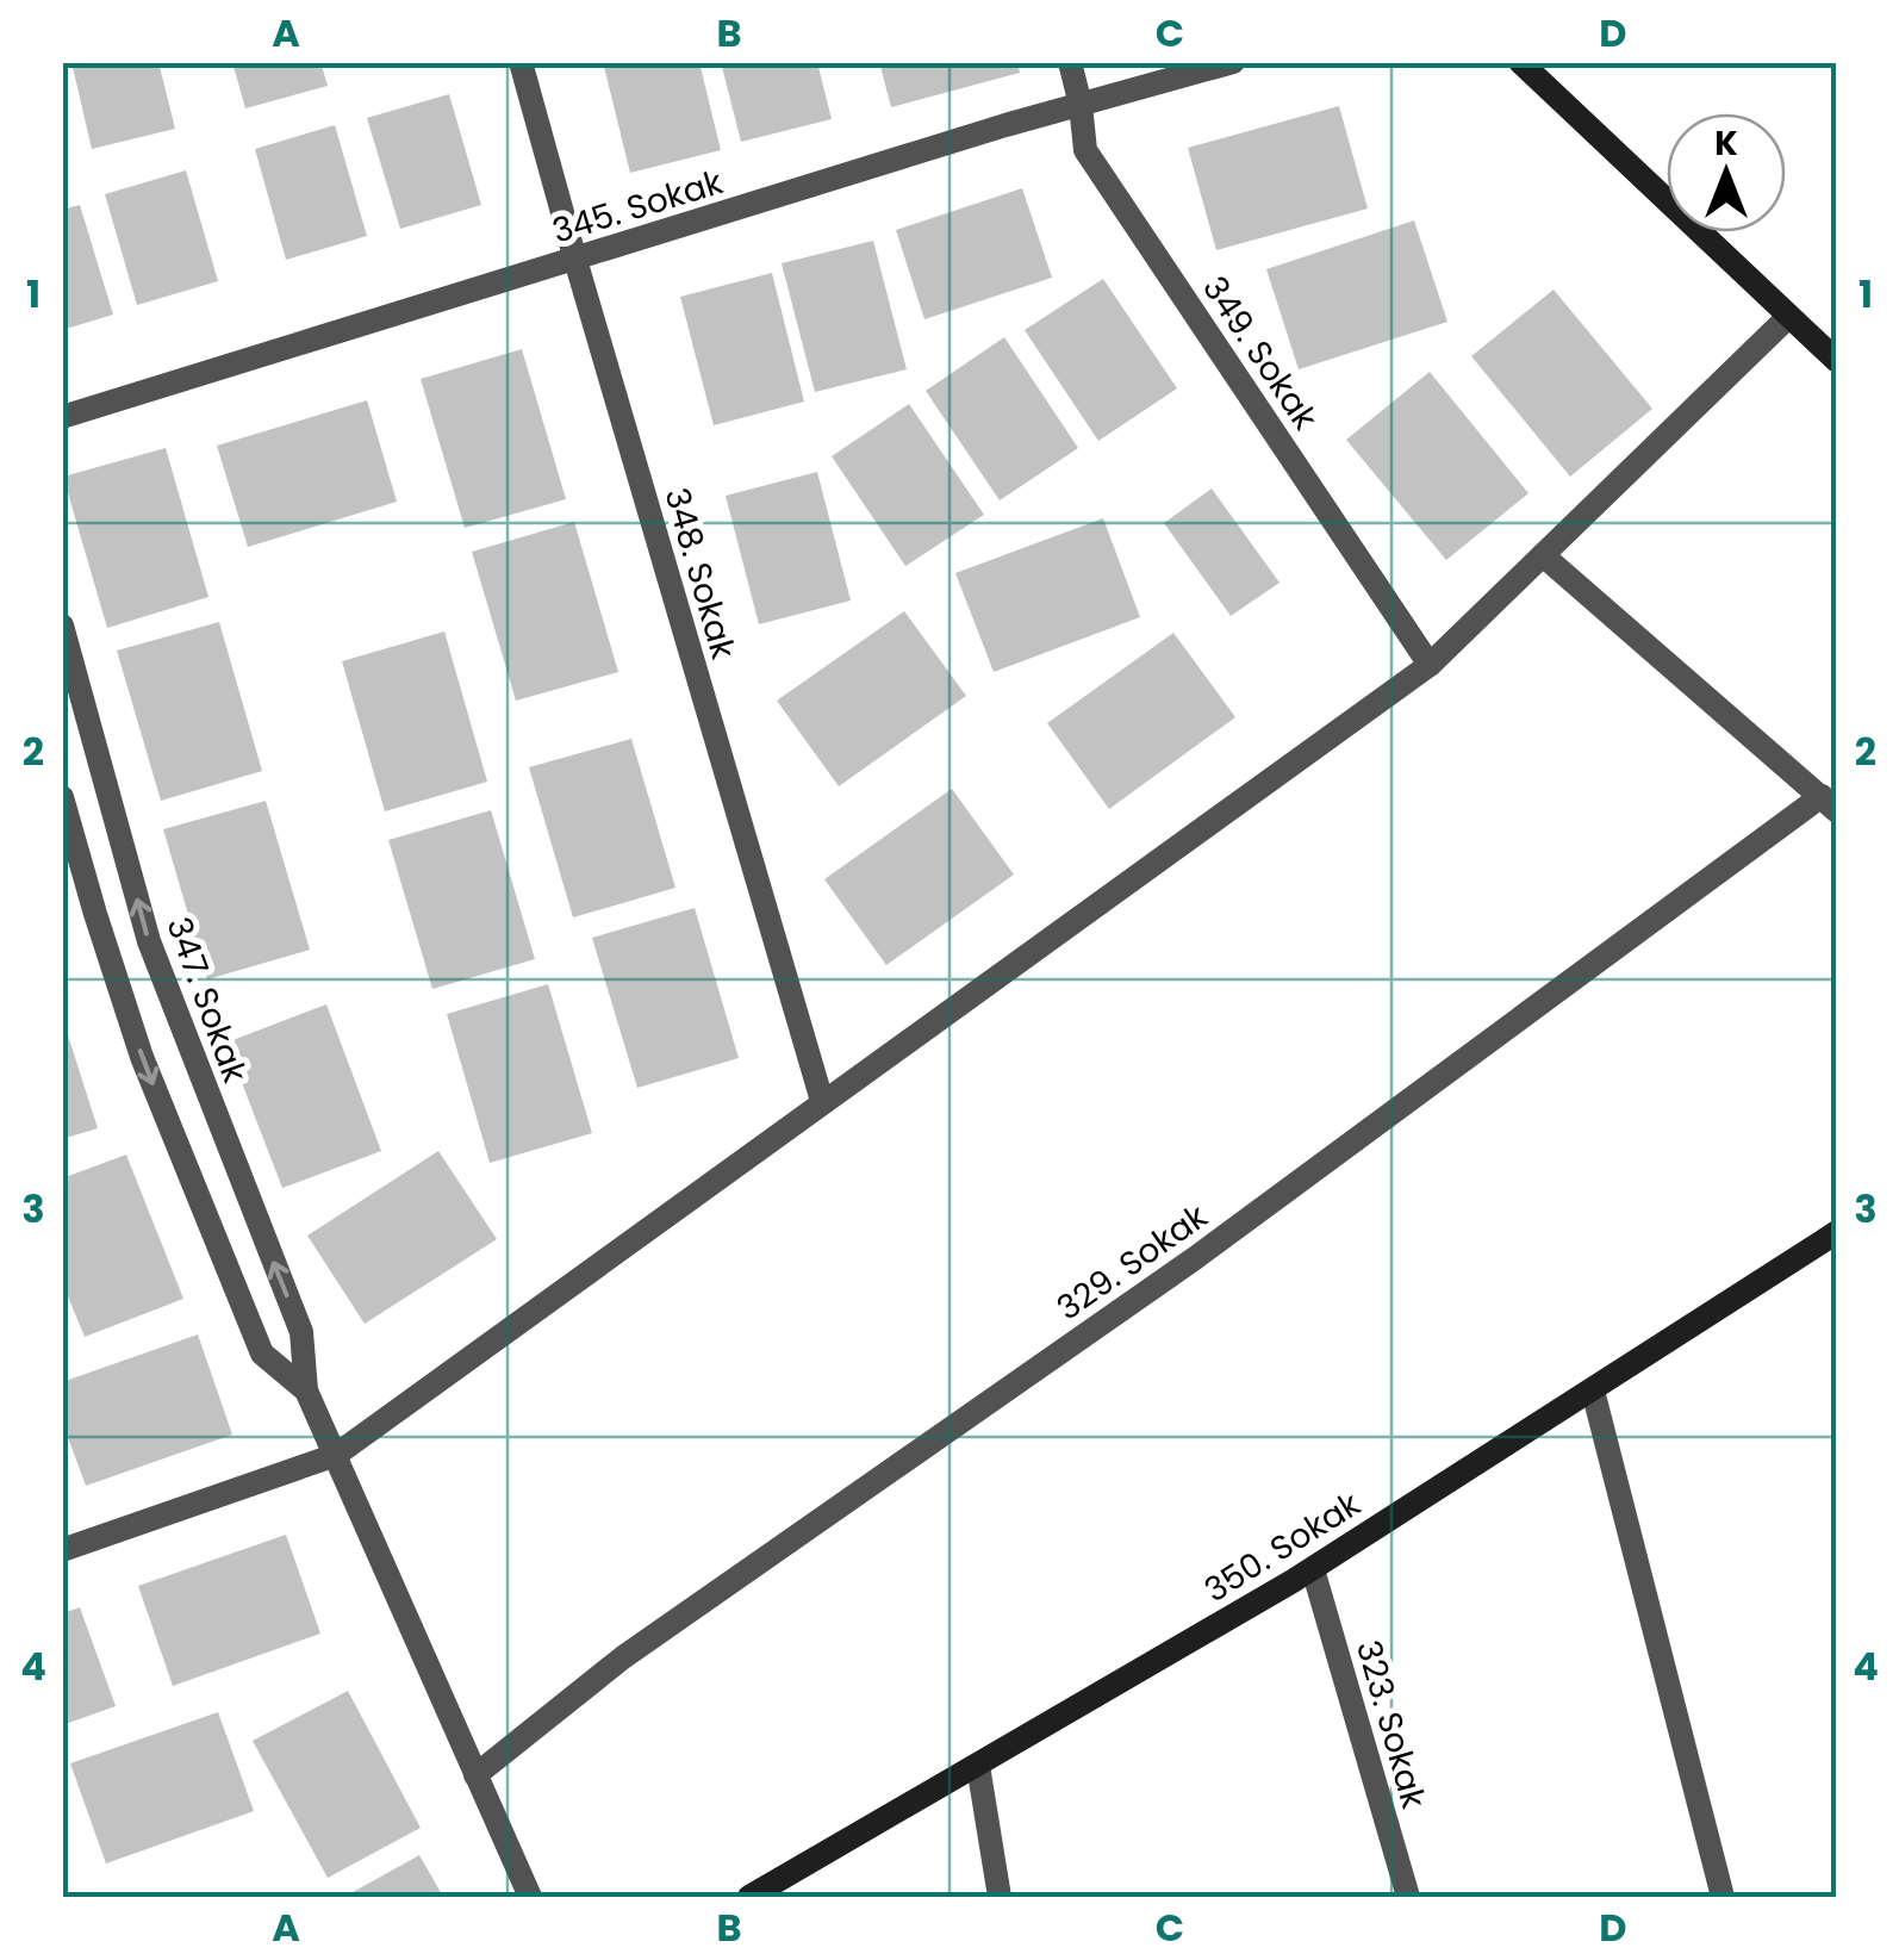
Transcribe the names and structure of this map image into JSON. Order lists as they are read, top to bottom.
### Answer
{
  "streets": {
    "street": [
      "345. Sokak",
      "349. Sokak",
      "348. Sokak",
      "347. Sokak",
      "329. Sokak",
      "350. Sokak",
      "323. Sokak"
    ]
  },
  "crossings": [
    ["345. Sokak", "349. Sokak"],
    ["345. Sokak", "348. Sokak"],
    ["347. Sokak", "329. Sokak"],
    ["350. Sokak", "323. Sokak"]
  ],
  "north": "top",
  "grid": {
    "columns": [
      "A",
      "B",
      "C",
      "D"
    ],
    "rows": [
      "1",
      "2",
      "3",
      "4"
    ]
  }
}
